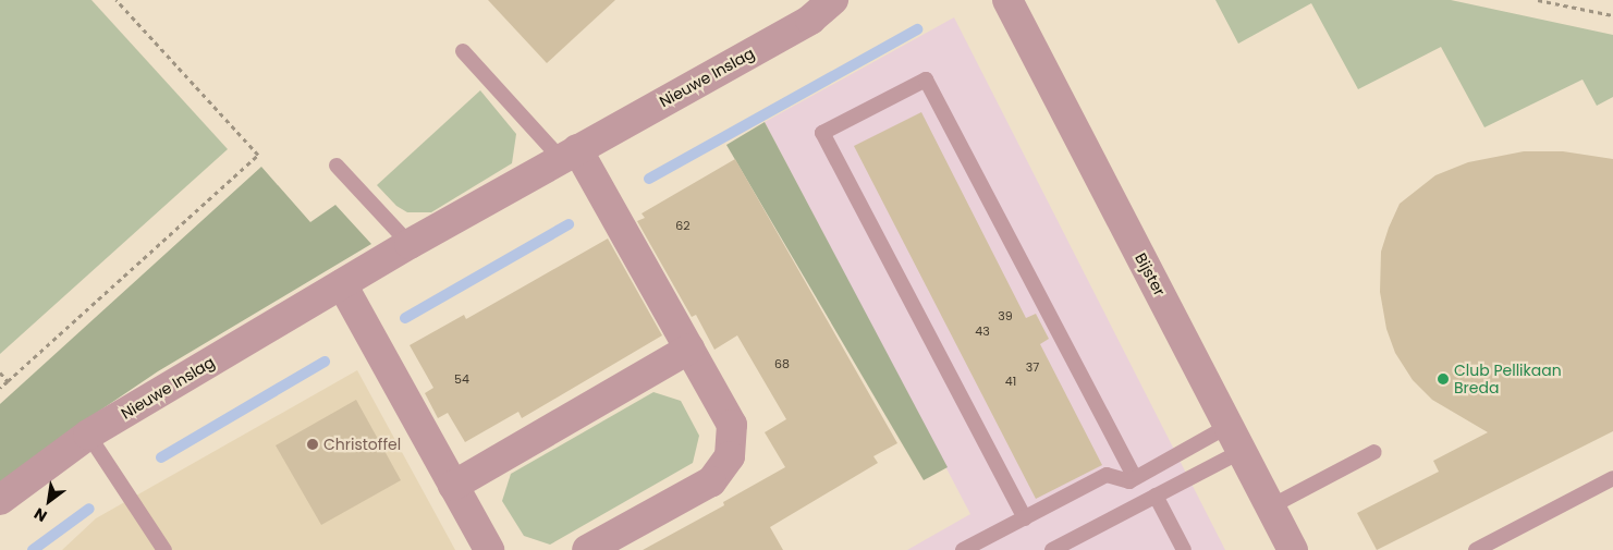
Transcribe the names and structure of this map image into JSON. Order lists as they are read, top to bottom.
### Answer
{
  "streets": {
    "street": ["Nieuwe Inslag", "Bijster"]
  },
  "places": ["Club Pellikaan Breda", "Christoffel"],
  "house_numbers": [
    "62",
    "39",
    "43",
    "68",
    "37",
    "54",
    "41"
  ],
  "north": "bottom left"
}
